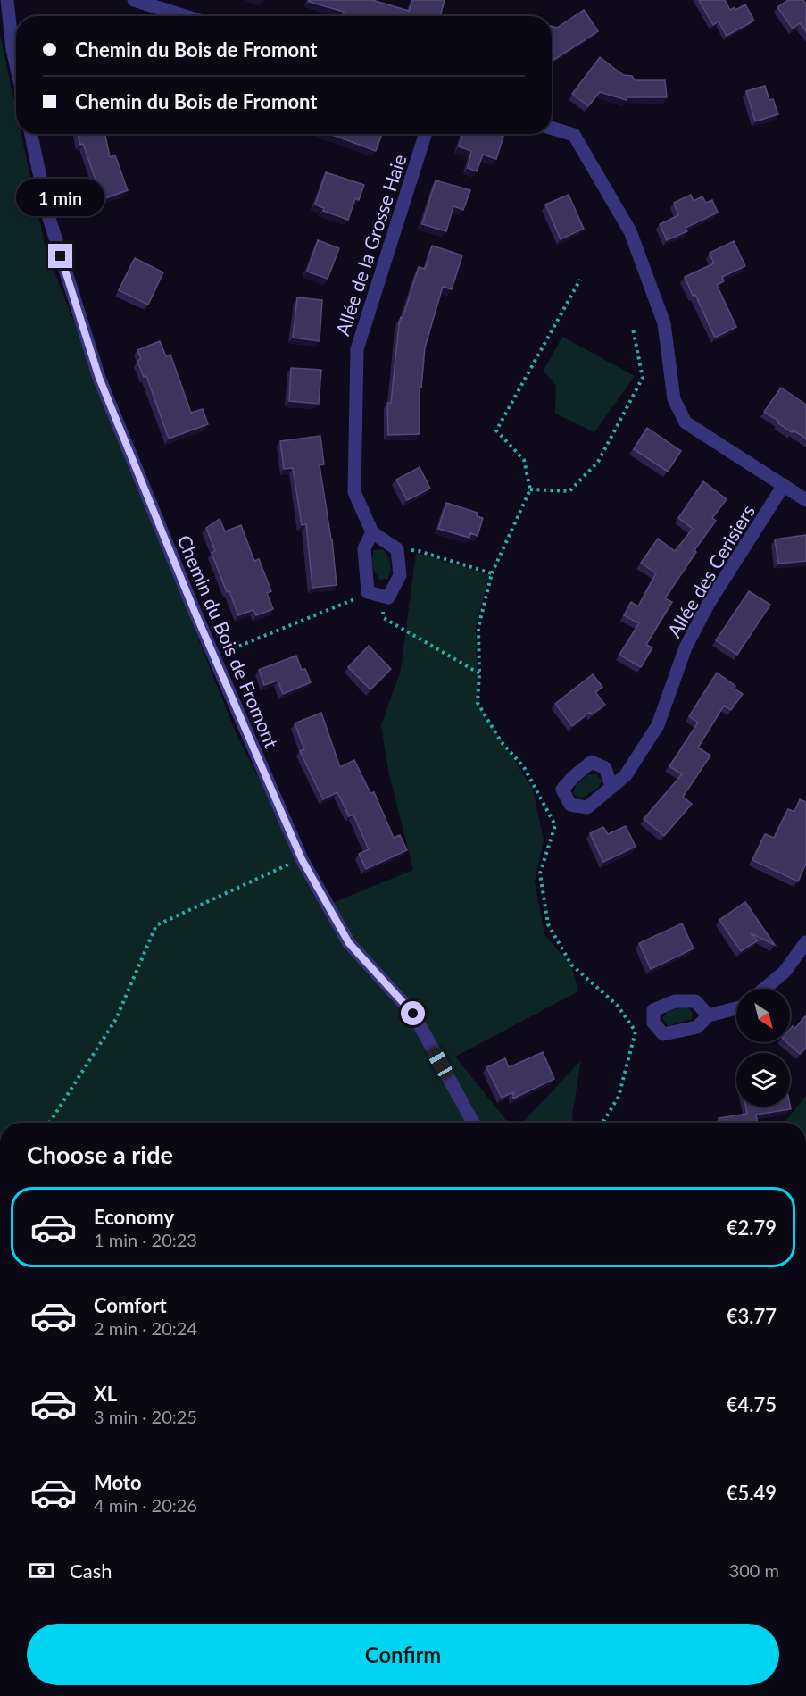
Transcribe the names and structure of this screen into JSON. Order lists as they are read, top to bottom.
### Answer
{
  "streets": {
    "street": ["Allée de la Grosse Haie", "Allée des Cerisiers", "Chemin du Bois de Fromont"]
  },
  "north": "bottom right",
  "page": {
    "banner": ["Chemin du Bois de Fromont", "Chemin du Bois de Fromont"],
    "bubble": "1 min",
    "heading": "Choose a ride",
    "list": [
      {
        "name": "Economy",
        "note": "1 min · 20:23",
        "value": "€2.79"
      },
      {
        "name": "Comfort",
        "note": "2 min · 20:24",
        "value": "€3.77"
      },
      {
        "name": "XL",
        "note": "3 min · 20:25",
        "value": "€4.75"
      },
      {
        "name": "Moto",
        "note": "4 min · 20:26",
        "value": "€5.49"
      }
    ],
    "pay": ["Cash", "300 m"],
    "buttons": "Confirm"
  }
}
